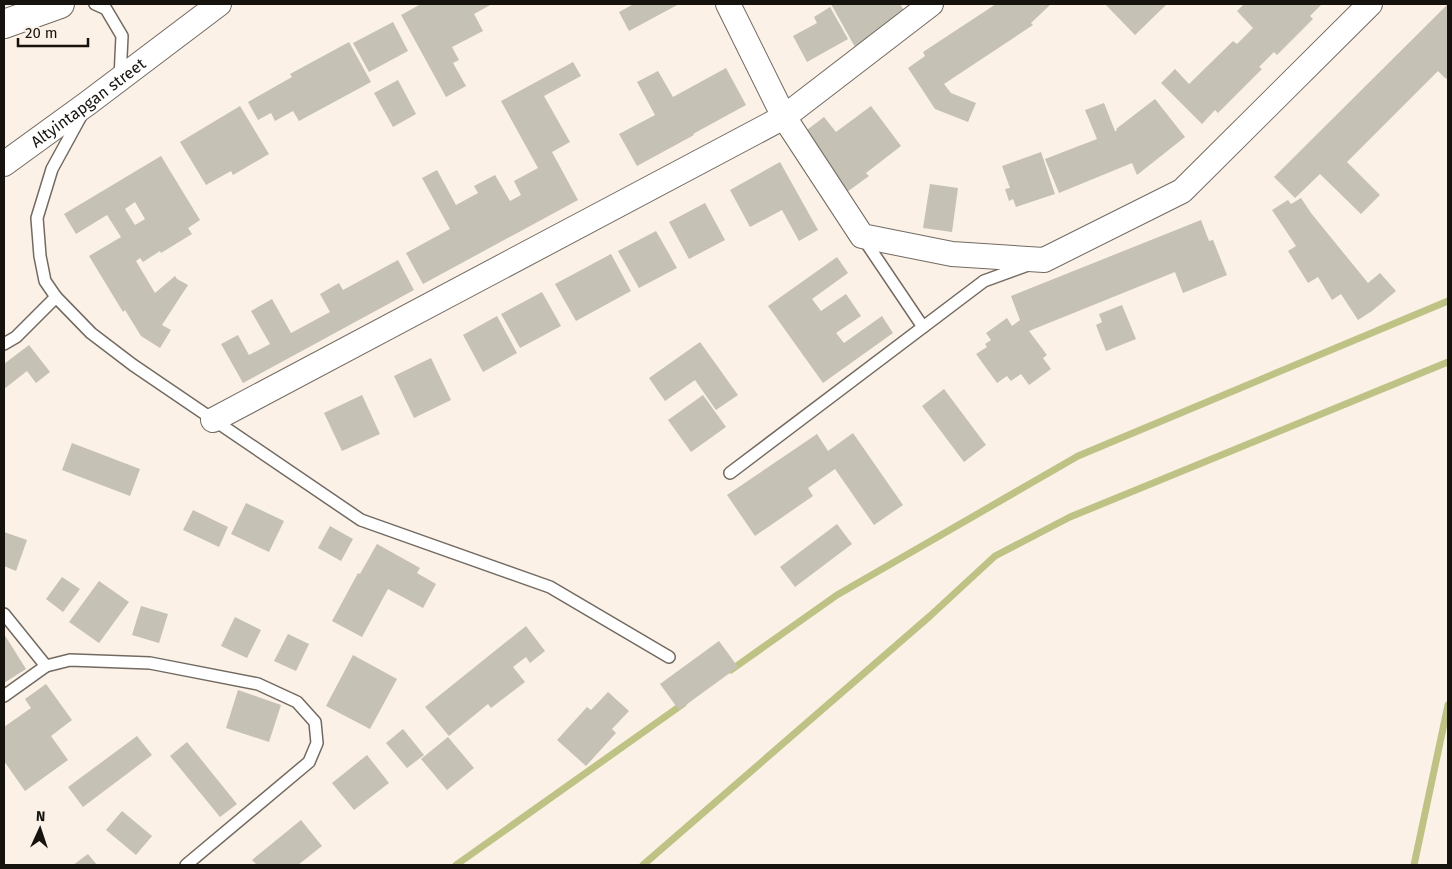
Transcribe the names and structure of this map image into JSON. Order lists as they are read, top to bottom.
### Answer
{
  "streets": {
    "street": ["Altyintapgan street"]
  },
  "scale_bar": "20 m",
  "north": "top"
}
